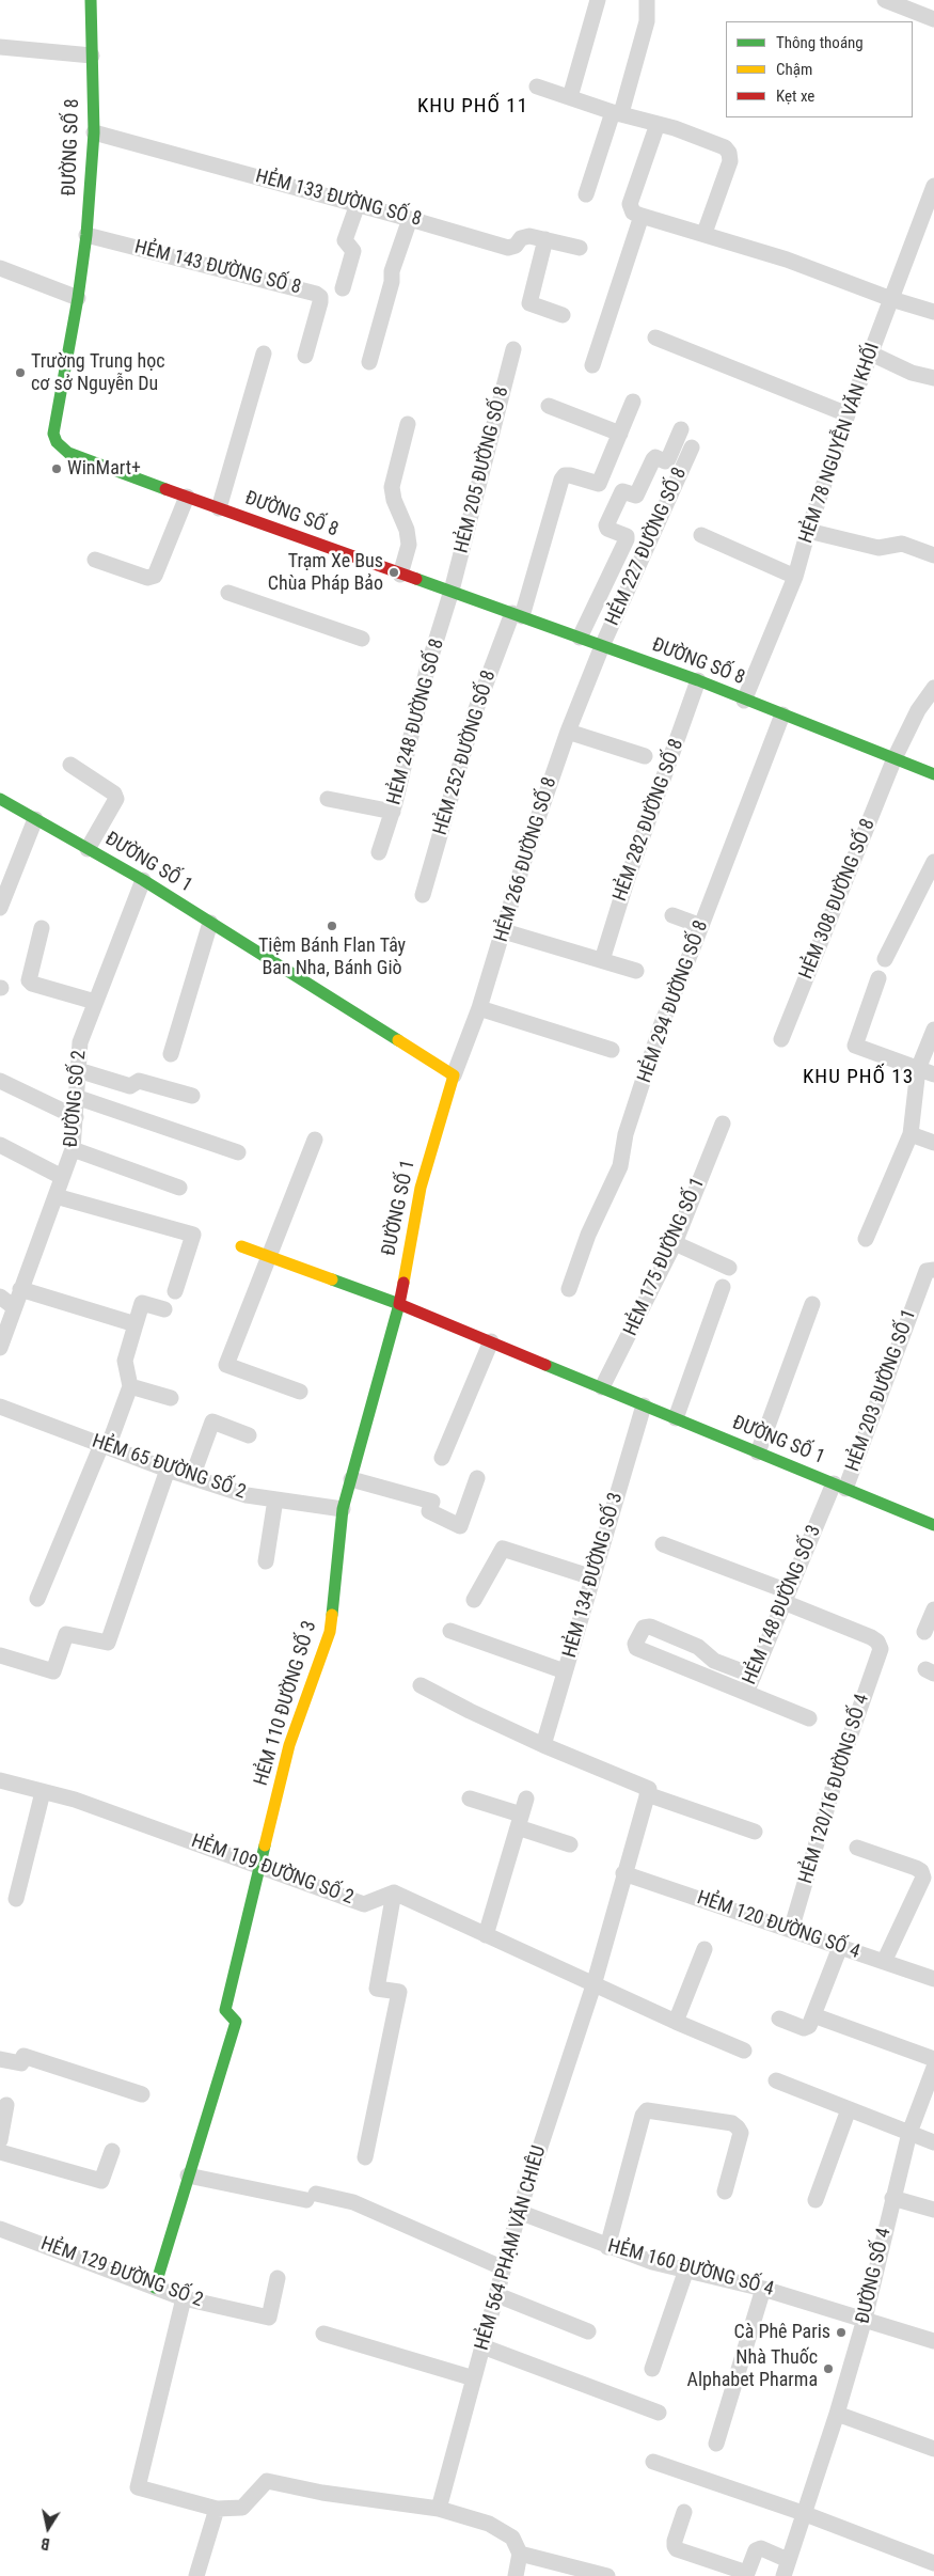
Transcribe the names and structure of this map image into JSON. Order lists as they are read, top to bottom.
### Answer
{
  "streets": {
    "street": [
      "ĐƯỜNG SỐ 8",
      "HẺM 133 ĐƯỜNG SỐ 8",
      "HẺM 143 ĐƯỜNG SỐ 8",
      "HẺM 78 NGUYỄN VĂN KHỐI",
      "HẺM 205 ĐƯỜNG SỐ 8",
      "HẺM 227 ĐƯỜNG SỐ 8",
      "HẺM 248 ĐƯỜNG SỐ 8",
      "HẺM 252 ĐƯỜNG SỐ 8",
      "HẺM 282 ĐƯỜNG SỐ 8",
      "HẺM 266 ĐƯỜNG SỐ 8",
      "ĐƯỜNG SỐ 1",
      "HẺM 308 ĐƯỜNG SỐ 8",
      "HẺM 294 ĐƯỜNG SỐ 8",
      "ĐƯỜNG SỐ 2",
      "HẺM 175 ĐƯỜNG SỐ 1",
      "HẺM 203 ĐƯỜNG SỐ 1",
      "HẺM 65 ĐƯỜNG SỐ 2",
      "HẺM 134 ĐƯỜNG SỐ 3",
      "HẺM 148 ĐƯỜNG SỐ 3",
      "HẺM 110 ĐƯỜNG SỐ 3",
      "HẺM 120/16 ĐƯỜNG SỐ 4",
      "HẺM 109 ĐƯỜNG SỐ 2",
      "HẺM 120 ĐƯỜNG SỐ 4",
      "HẺM 564 PHẠM VĂN CHIÊU",
      "HẺM 160 ĐƯỜNG SỐ 4",
      "HẺM 129 ĐƯỜNG SỐ 2",
      "ĐƯỜNG SỐ 4"
    ]
  },
  "crossings": [
    ["ĐƯỜNG SỐ 8", "HẺM 133 ĐƯỜNG SỐ 8"],
    ["ĐƯỜNG SỐ 8", "HẺM 143 ĐƯỜNG SỐ 8"],
    ["ĐƯỜNG SỐ 8", "HẺM 78 NGUYỄN VĂN KHỐI"],
    ["ĐƯỜNG SỐ 8", "HẺM 205 ĐƯỜNG SỐ 8"],
    ["ĐƯỜNG SỐ 8", "HẺM 227 ĐƯỜNG SỐ 8"],
    ["ĐƯỜNG SỐ 8", "HẺM 248 ĐƯỜNG SỐ 8"],
    ["ĐƯỜNG SỐ 8", "HẺM 252 ĐƯỜNG SỐ 8"],
    ["ĐƯỜNG SỐ 8", "HẺM 282 ĐƯỜNG SỐ 8"],
    ["ĐƯỜNG SỐ 8", "HẺM 266 ĐƯỜNG SỐ 8"],
    ["ĐƯỜNG SỐ 8", "HẺM 308 ĐƯỜNG SỐ 8"],
    ["ĐƯỜNG SỐ 8", "HẺM 294 ĐƯỜNG SỐ 8"],
    ["HẺM 205 ĐƯỜNG SỐ 8", "HẺM 248 ĐƯỜNG SỐ 8"],
    ["HẺM 227 ĐƯỜNG SỐ 8", "HẺM 266 ĐƯỜNG SỐ 8"],
    ["HẺM 266 ĐƯỜNG SỐ 8", "ĐƯỜNG SỐ 1"],
    ["ĐƯỜNG SỐ 1", "ĐƯỜNG SỐ 2"],
    ["ĐƯỜNG SỐ 1", "HẺM 175 ĐƯỜNG SỐ 1"],
    ["ĐƯỜNG SỐ 1", "HẺM 203 ĐƯỜNG SỐ 1"],
    ["ĐƯỜNG SỐ 1", "HẺM 134 ĐƯỜNG SỐ 3"],
    ["ĐƯỜNG SỐ 1", "HẺM 148 ĐƯỜNG SỐ 3"],
    ["ĐƯỜNG SỐ 1", "HẺM 110 ĐƯỜNG SỐ 3"],
    ["HẺM 203 ĐƯỜNG SỐ 1", "HẺM 148 ĐƯỜNG SỐ 3"],
    ["HẺM 65 ĐƯỜNG SỐ 2", "HẺM 110 ĐƯỜNG SỐ 3"],
    ["HẺM 148 ĐƯỜNG SỐ 3", "HẺM 120/16 ĐƯỜNG SỐ 4"],
    ["HẺM 110 ĐƯỜNG SỐ 3", "HẺM 109 ĐƯỜNG SỐ 2"],
    ["HẺM 120/16 ĐƯỜNG SỐ 4", "HẺM 120 ĐƯỜNG SỐ 4"],
    ["HẺM 120 ĐƯỜNG SỐ 4", "HẺM 564 PHẠM VĂN CHIÊU"],
    ["HẺM 564 PHẠM VĂN CHIÊU", "HẺM 160 ĐƯỜNG SỐ 4"],
    ["HẺM 160 ĐƯỜNG SỐ 4", "ĐƯỜNG SỐ 4"]
  ],
  "districts": ["KHU PHỐ 11", "KHU PHỐ 13"],
  "places": [
    "Trường Trung học cơ sở Nguyễn Du",
    "WinMart+",
    "Trạm Xe Bus Chùa Pháp Bảo",
    "Tiệm Bánh Flan Tây Ban Nha, Bánh Giò",
    "Cà Phê Paris",
    "Nhà Thuốc Alphabet Pharma"
  ],
  "legend": ["Thông thoáng", "Chậm", "Kẹt xe"],
  "north": "bottom"
}
